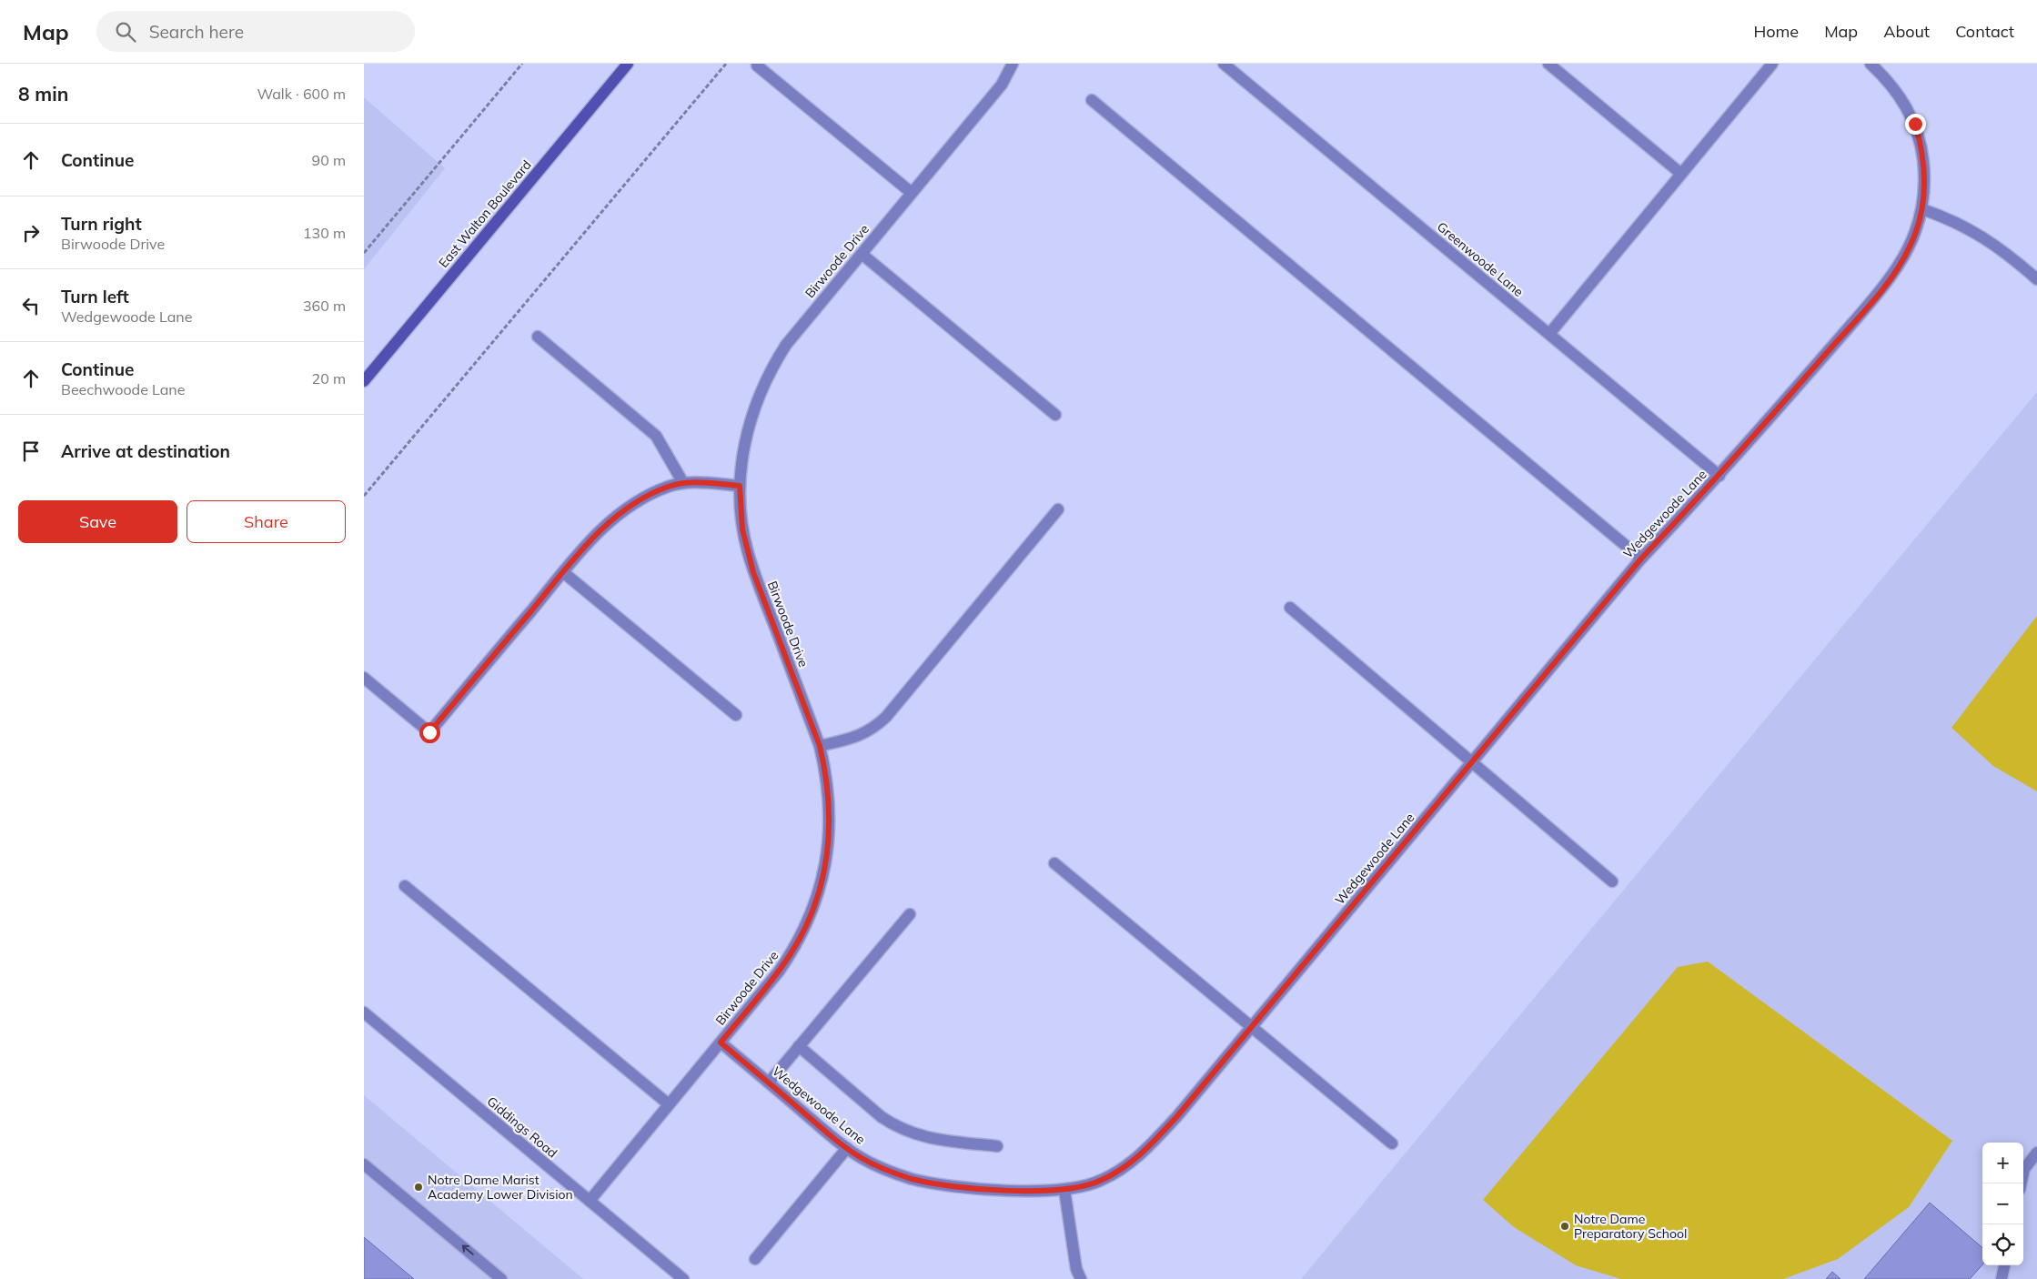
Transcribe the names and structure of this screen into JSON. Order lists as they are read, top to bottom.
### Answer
{
  "streets": {
    "main road": ["East Walton Boulevard"],
    "street": [
      "Greenwoode Lane",
      "Birwoode Drive",
      "Wedgewoode Lane",
      "Giddings Road"
    ]
  },
  "crossings": [
    ["Greenwoode Lane", "Wedgewoode Lane"],
    ["Birwoode Drive", "Wedgewoode Lane"],
    ["Birwoode Drive", "Giddings Road"]
  ],
  "places": ["Notre Dame Marist Academy Lower Division", "Notre Dame Preparatory School"],
  "page": {
    "header": "Map",
    "search": "Search here",
    "nav": [
      "Home",
      "Map",
      "About",
      "Contact"
    ],
    "heading": ["8 min", "Walk · 600 m"],
    "list": [
      ["Continue", "90 m"],
      ["Turn right", "Birwoode Drive", "130 m"],
      ["Turn left", "Wedgewoode Lane", "360 m"],
      ["Continue", "Beechwoode Lane", "20 m"],
      "Arrive at destination"
    ],
    "buttons": ["Save", "Share"],
    "map_buttons": ["+", "−"]
  }
}
